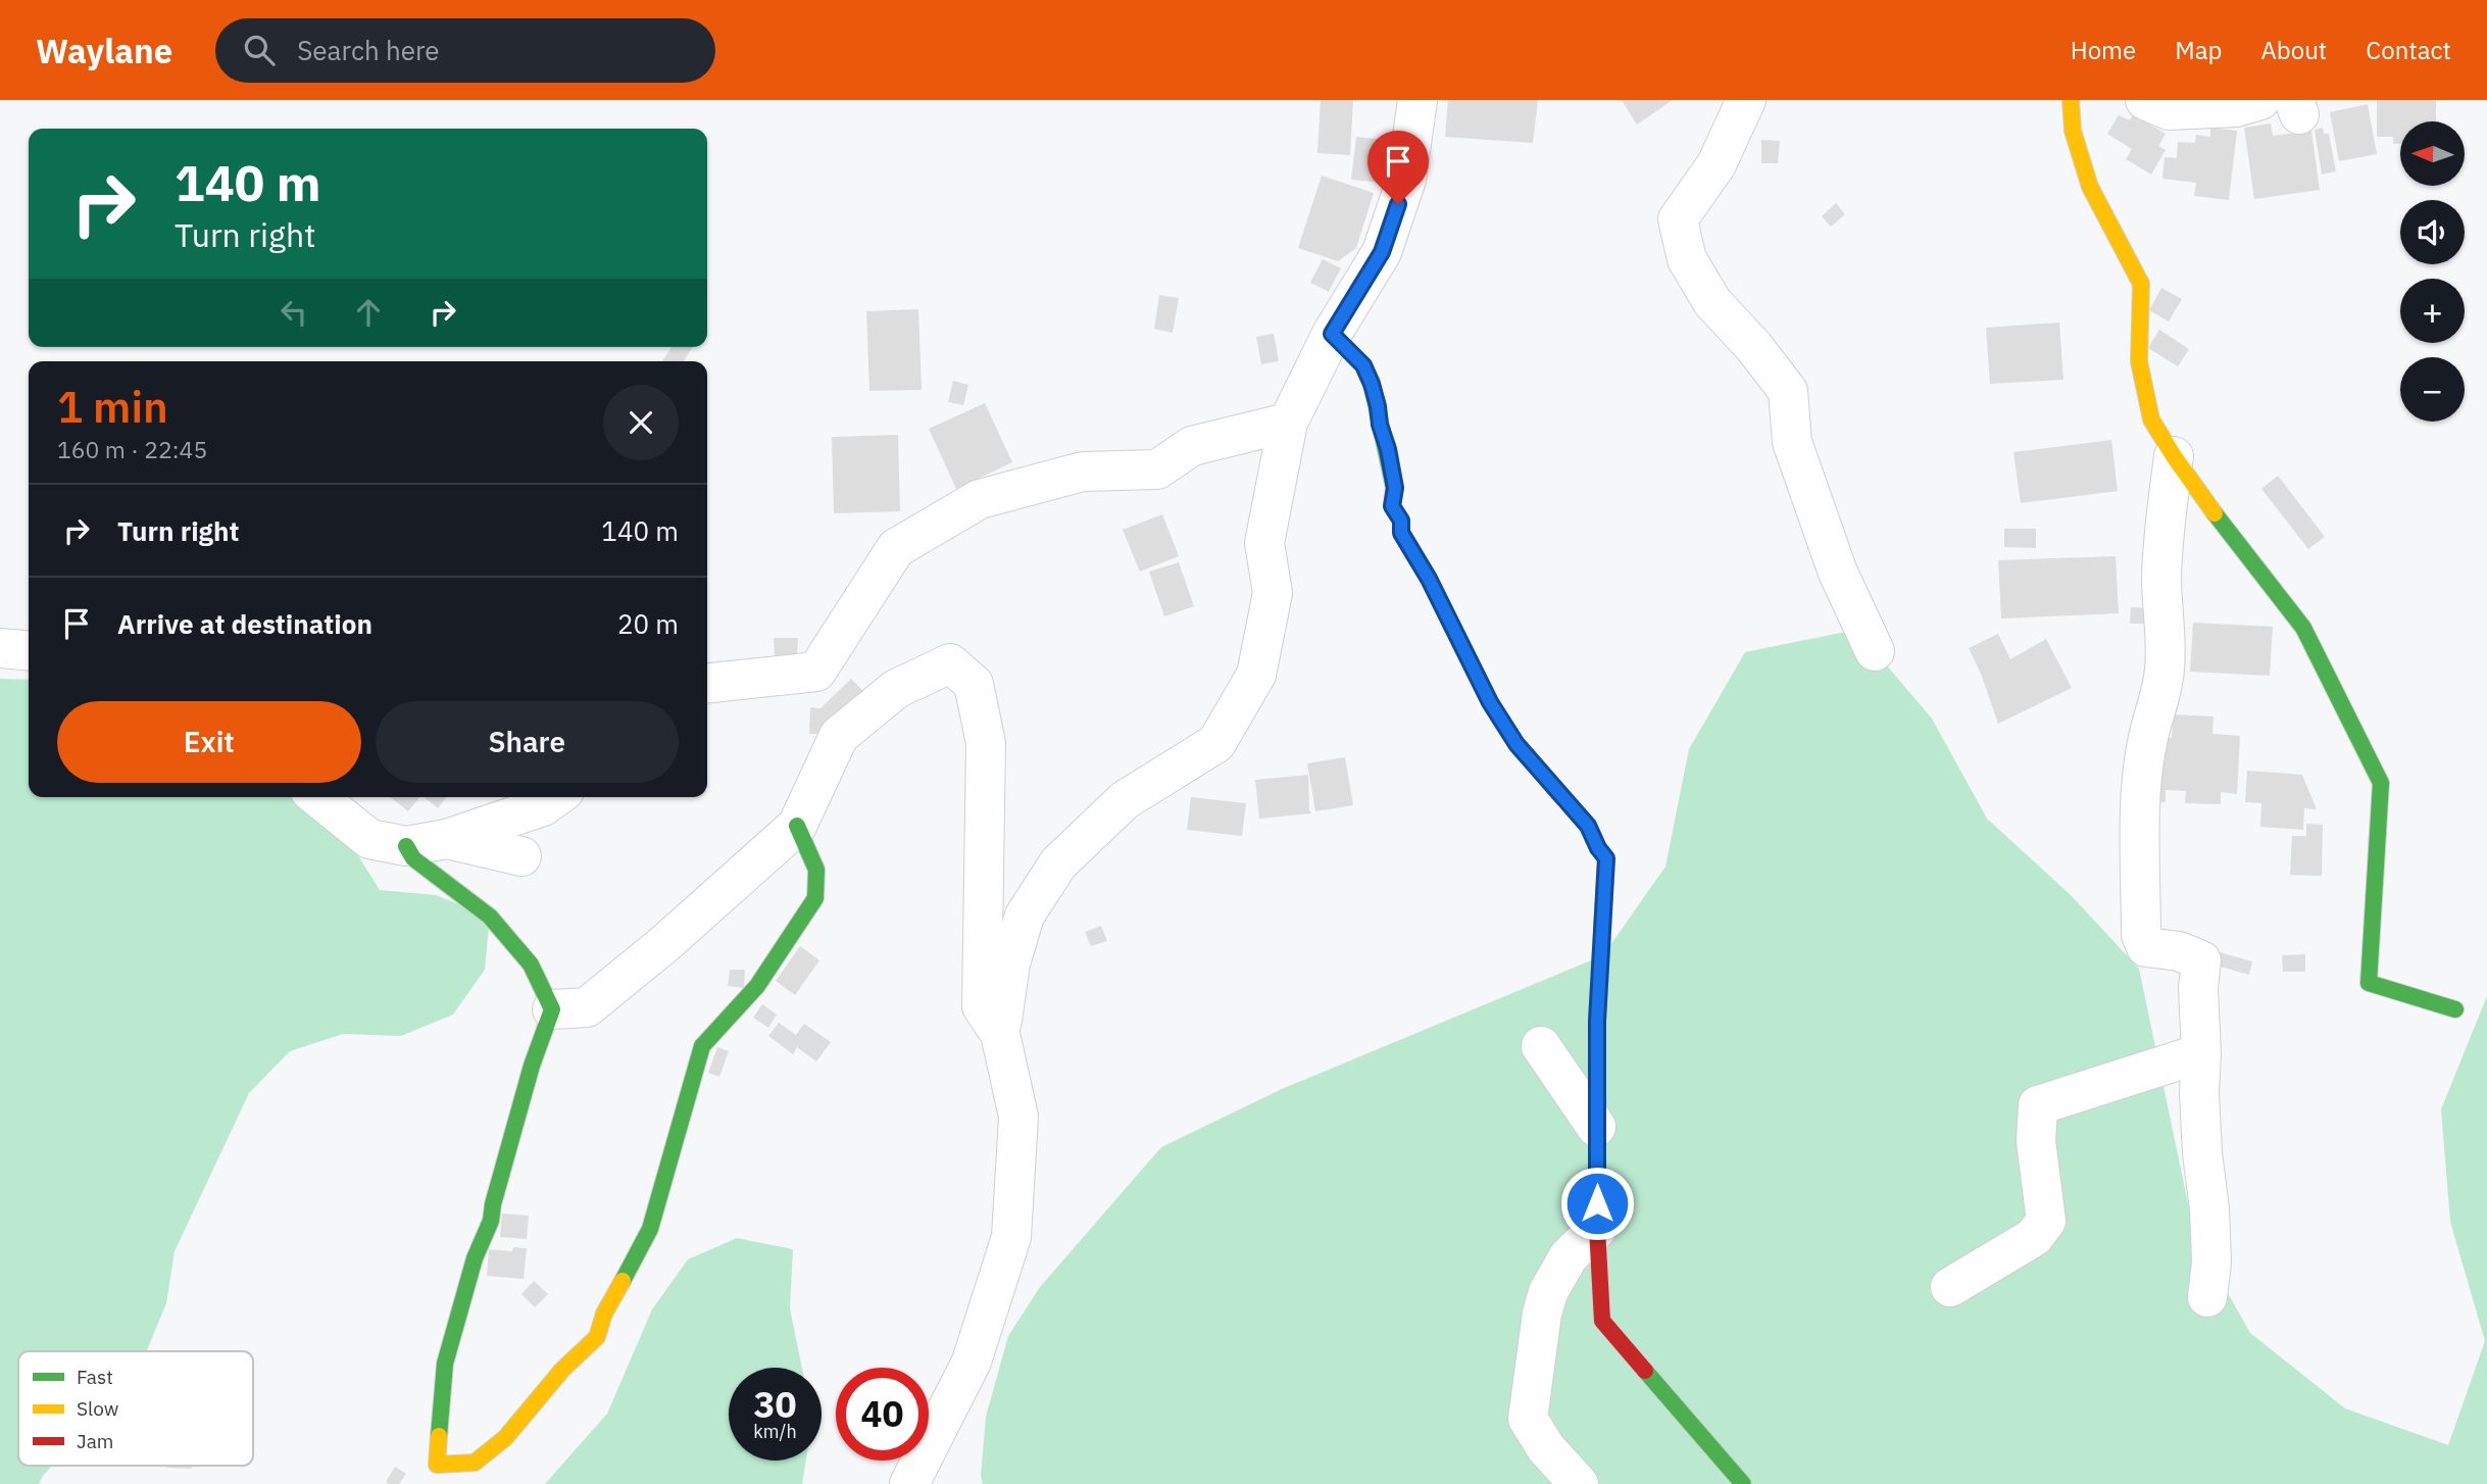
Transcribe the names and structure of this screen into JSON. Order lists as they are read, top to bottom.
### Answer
{
  "legend": ["Fast", "Slow", "Jam"],
  "north": "left",
  "page": {
    "header": "Waylane",
    "search": "Search here",
    "nav": [
      "Home",
      "Map",
      "About",
      "Contact"
    ],
    "map_buttons": ["+", "−"],
    "turn": ["140 m", "Turn right"],
    "heading": ["1 min", "160 m · 22:45"],
    "list": [
      {
        "name": "Turn right",
        "value": "140 m"
      },
      {
        "name": "Arrive at destination",
        "value": "20 m"
      }
    ],
    "buttons": ["Exit", "Share"],
    "speed": "30 km/h",
    "limit": "40"
  }
}
